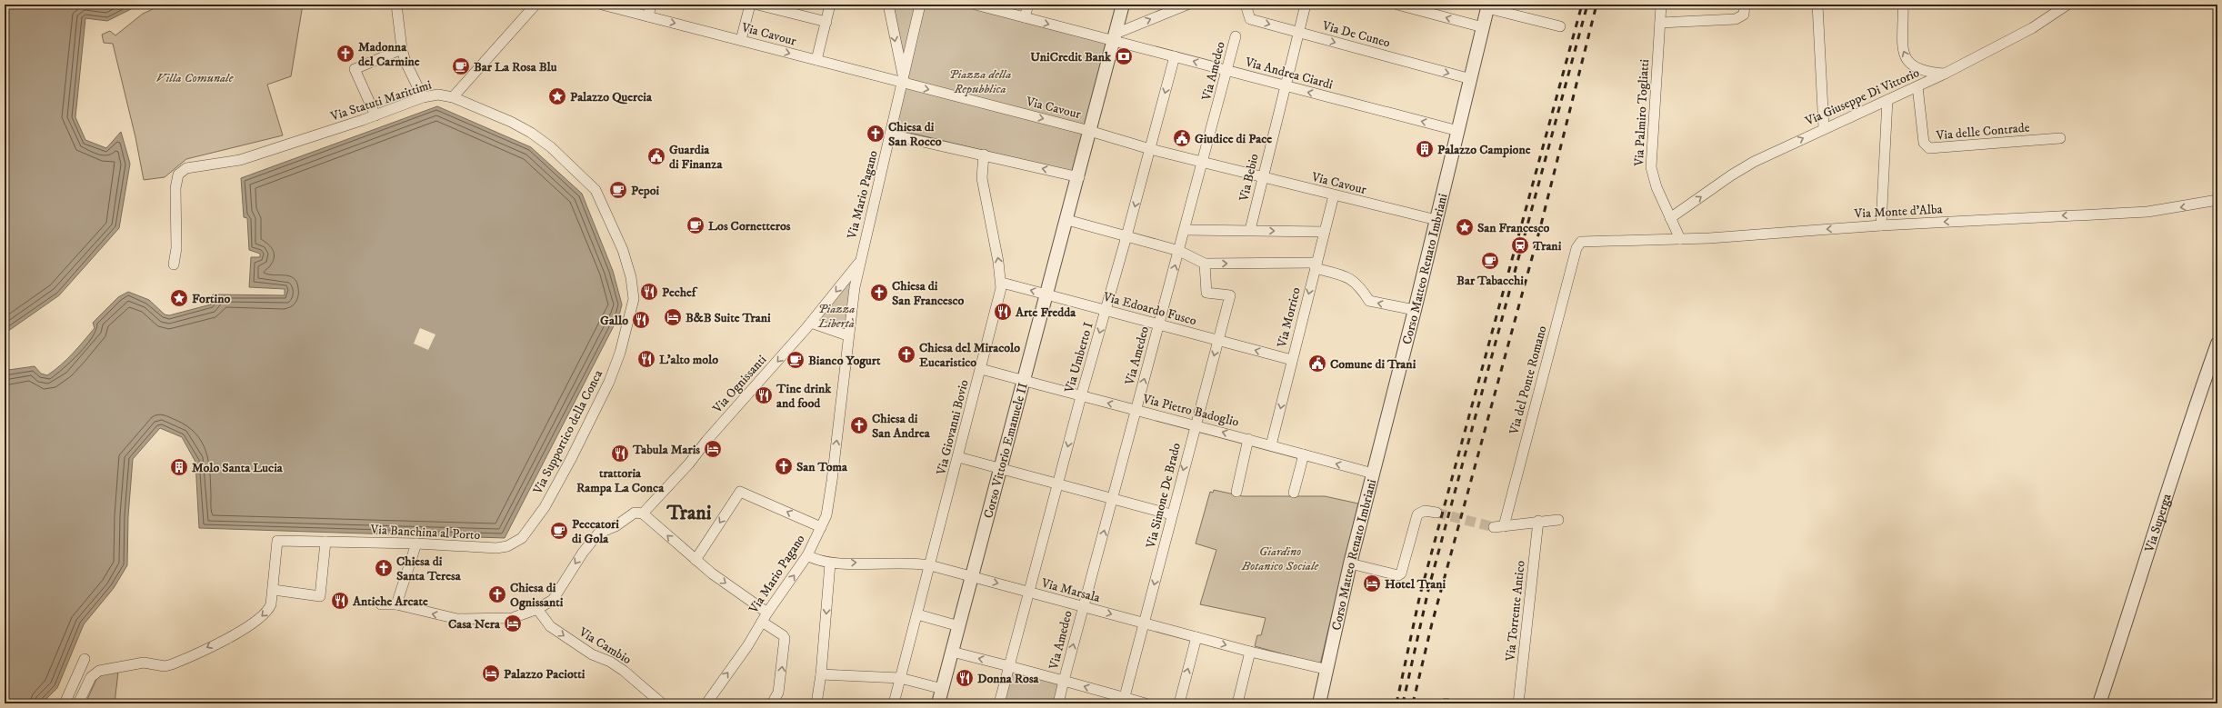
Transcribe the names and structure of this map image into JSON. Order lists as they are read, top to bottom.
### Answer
{
  "streets": {
    "street": [
      "Via Cavour",
      "Via De Cuneo",
      "Via Amedeo",
      "Via Andrea Ciardi",
      "Via Giuseppe Di Vittorio",
      "Via Statuti Marittimi",
      "Via Palmiro Togliatti",
      "Via delle Contrade",
      "Via Bebio",
      "Via Mario Pagano",
      "Via Monte d'Alba",
      "Corso Matteo Renato Imbriani",
      "Via Edoardo Fusco",
      "Via Morrico",
      "Via Umberto I",
      "Via del Ponte Romano",
      "Via Ognissanti",
      "Via Pietro Badoglio",
      "Via Giovanni Bovio",
      "Via Supportico della Conca",
      "Corso Vittorio Emanuele II",
      "Via Simone De Brado",
      "Via Superga",
      "Via Banchina al Porto",
      "Via Marsala",
      "Via Torrente Antico",
      "Via Cambio"
    ]
  },
  "crossings": [
    ["Via Cavour", "Via Amedeo"],
    ["Via Cavour", "Via Bebio"],
    ["Via Cavour", "Corso Matteo Renato Imbriani"],
    ["Via Cavour", "Via Morrico"],
    ["Via Cavour", "Via Umberto I"],
    ["Via De Cuneo", "Via Bebio"],
    ["Via De Cuneo", "Corso Matteo Renato Imbriani"],
    ["Via Amedeo", "Via Andrea Ciardi"],
    ["Via Amedeo", "Via Edoardo Fusco"],
    ["Via Amedeo", "Via Pietro Badoglio"],
    ["Via Amedeo", "Via Marsala"],
    ["Via Andrea Ciardi", "Via Bebio"],
    ["Via Andrea Ciardi", "Corso Matteo Renato Imbriani"],
    ["Via Andrea Ciardi", "Via Umberto I"],
    ["Via Giuseppe Di Vittorio", "Via Palmiro Togliatti"],
    ["Via Giuseppe Di Vittorio", "Via delle Contrade"],
    ["Via Statuti Marittimi", "Via Supportico della Conca"],
    ["Via Palmiro Togliatti", "Via Monte d'Alba"],
    ["Via Mario Pagano", "Via Marsala"],
    ["Via Monte d'Alba", "Via del Ponte Romano"],
    ["Corso Matteo Renato Imbriani", "Via Pietro Badoglio"],
    ["Corso Matteo Renato Imbriani", "Via Marsala"],
    ["Via Edoardo Fusco", "Via Morrico"],
    ["Via Edoardo Fusco", "Via Umberto I"],
    ["Via Edoardo Fusco", "Via Giovanni Bovio"],
    ["Via Edoardo Fusco", "Corso Vittorio Emanuele II"],
    ["Via Edoardo Fusco", "Via Simone De Brado"],
    ["Via Morrico", "Via Pietro Badoglio"],
    ["Via Umberto I", "Via Pietro Badoglio"],
    ["Via Umberto I", "Via Marsala"],
    ["Via del Ponte Romano", "Via Torrente Antico"],
    ["Via Pietro Badoglio", "Via Giovanni Bovio"],
    ["Via Pietro Badoglio", "Corso Vittorio Emanuele II"],
    ["Via Pietro Badoglio", "Via Simone De Brado"],
    ["Via Giovanni Bovio", "Via Marsala"],
    ["Via Supportico della Conca", "Via Banchina al Porto"],
    ["Corso Vittorio Emanuele II", "Via Marsala"],
    ["Via Simone De Brado", "Via Marsala"]
  ],
  "one_way": [
    "Via Amedeo",
    "Via Andrea Ciardi",
    "Via Giuseppe Di Vittorio",
    "Via Monte d'Alba",
    "Via Morrico",
    "Via Ognissanti",
    "Via Pietro Badoglio",
    "Via Simone De Brado",
    "Via Cambio"
  ],
  "districts": ["Trani"],
  "parks": [
    "Piazza della Repubblica",
    "Villa Comunale",
    "Piazza Libertà",
    "Giardino Botanico Sociale"
  ],
  "places": {
    "church": [
      "Madonna del Carmine",
      "Chiesa di San Rocco",
      "Chiesa di San Francesco",
      "Chiesa del Miracolo Eucaristico",
      "Chiesa di San Andrea",
      "San Toma",
      "Chiesa di Santa Teresa",
      "Chiesa di Ognissanti"
    ],
    "bank": ["UniCredit Bank"],
    "cafe": [
      "Bar La Rosa Blu",
      "Pepoi",
      "Los Cornetteros",
      "Bar Tabacchi",
      "Bianco Yogurt",
      "Peccatori di Gola"
    ],
    "place": ["Palazzo Quercia", "San Francesco", "Fortino"],
    "public building": ["Giudice di Pace", "Guardia di Finanza", "Comune di Trani"],
    "building": ["Palazzo Campione", "Molo Santa Lucia"],
    "station": ["Trani"],
    "restaurant": [
      "Pechef",
      "Arte Fredda",
      "Gallo",
      "L'alto molo",
      "Tine drink and food",
      "trattoria Rampa La Conca",
      "Antiche Arcate",
      "Donna Rosa"
    ],
    "hotel": [
      "B&B Suite Trani",
      "Tabula Maris",
      "Hotel Trani",
      "Casa Nera",
      "Palazzo Paciotti"
    ]
  }
}
